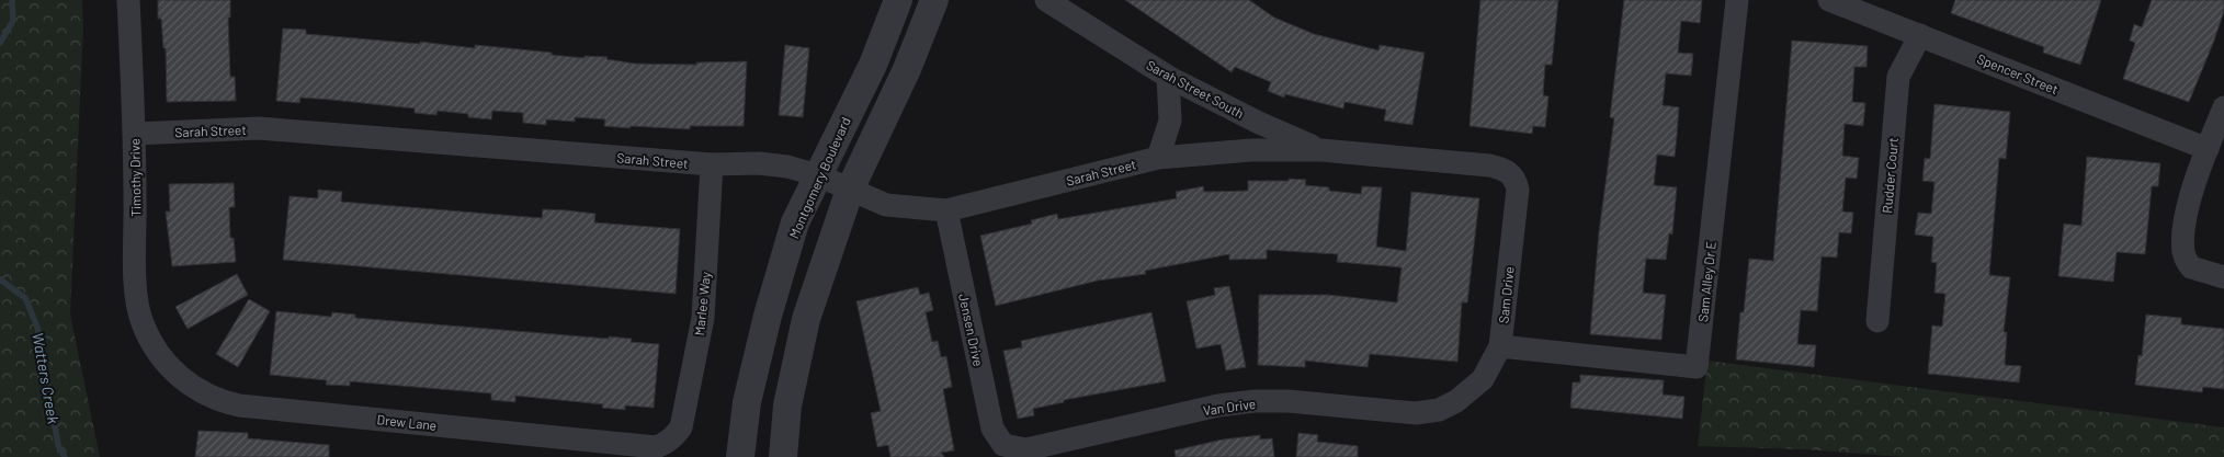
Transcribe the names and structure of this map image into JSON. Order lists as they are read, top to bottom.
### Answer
{
  "streets": {
    "street": [
      "Spencer Street",
      "Sarah Street South",
      "Sarah Street",
      "Rudder Court",
      "Timothy Drive",
      "Montgomery Boulevard",
      "Sam Alley Dr E",
      "Sam Drive",
      "Marlee Way",
      "Jensen Drive",
      "Van Drive",
      "Drew Lane"
    ]
  },
  "crossings": [
    ["Spencer Street", "Rudder Court"],
    ["Sarah Street South", "Sarah Street"],
    ["Sarah Street", "Timothy Drive"],
    ["Sarah Street", "Montgomery Boulevard"],
    ["Sarah Street", "Sam Drive"],
    ["Sarah Street", "Marlee Way"],
    ["Sarah Street", "Jensen Drive"],
    ["Timothy Drive", "Drew Lane"],
    ["Sam Alley Dr E", "Sam Drive"],
    ["Sam Drive", "Van Drive"],
    ["Marlee Way", "Drew Lane"],
    ["Jensen Drive", "Van Drive"]
  ],
  "water": ["Watters Creek"]
}
